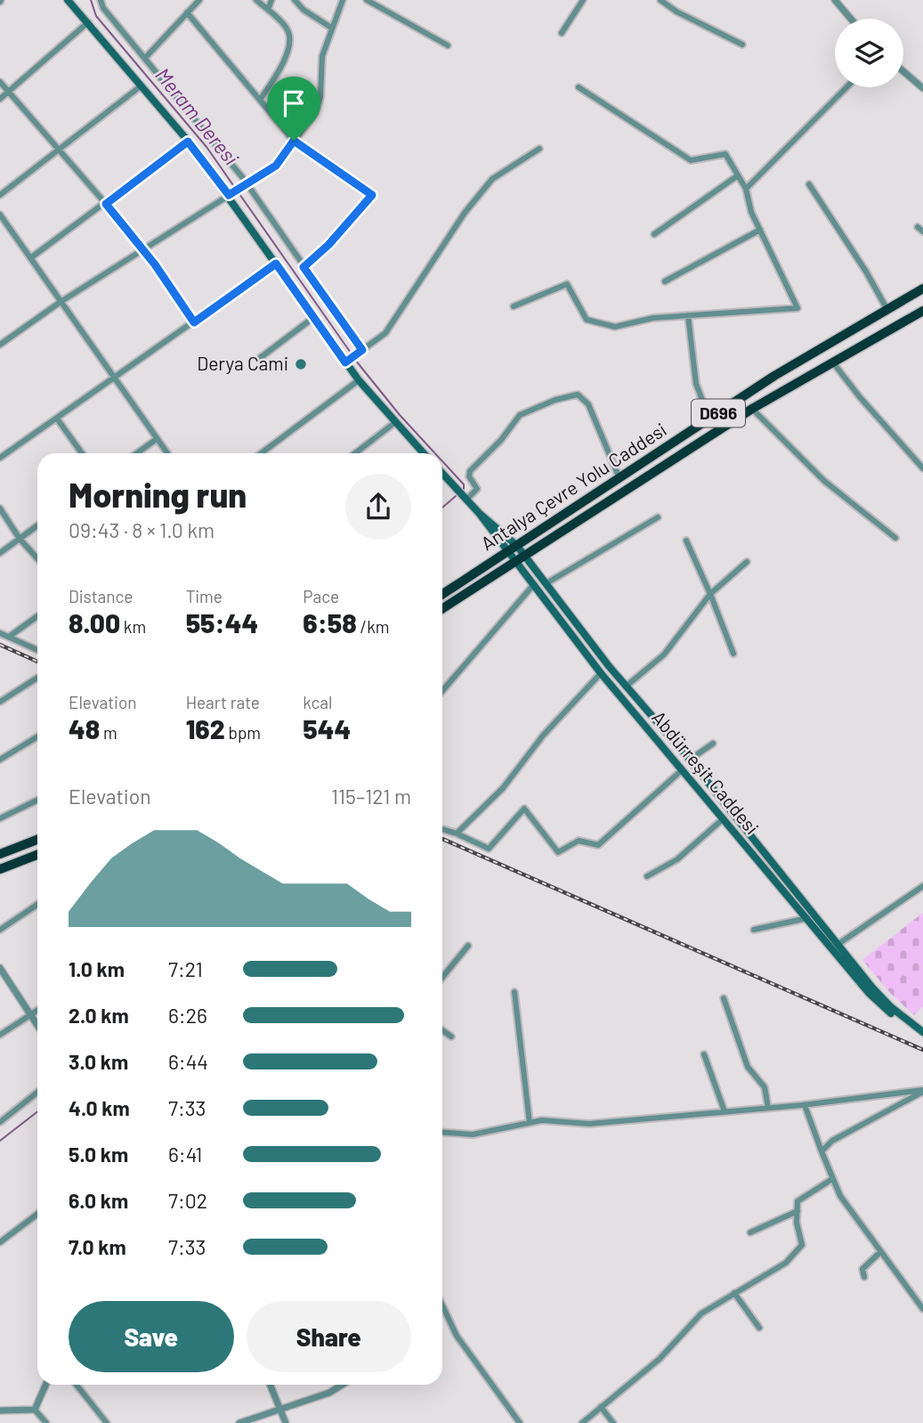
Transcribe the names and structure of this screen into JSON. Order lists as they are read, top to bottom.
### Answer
{
  "streets": {
    "highway": ["D696", "Antalya Çevre Yolu Caddesi"],
    "main road": ["Abdürreşit Caddesi"]
  },
  "crossings": [
    ["Antalya Çevre Yolu Caddesi", "Abdürreşit Caddesi"]
  ],
  "water": ["Meram Deresi"],
  "places": ["Derya Cami"],
  "page": {
    "heading": ["Morning run", "09:43 · 8 × 1.0 km"],
    "stats": [
      ["Distance", "8.00 km"],
      ["Time", "55:44"],
      ["Pace", "6:58 /km"],
      ["Elevation", "48 m"],
      ["Heart rate", "162 bpm"],
      ["kcal", "544"]
    ],
    "chart": ["Elevation", "115–121 m"],
    "list": [
      {
        "name": "1.0 km",
        "note": "7:21"
      },
      {
        "name": "2.0 km",
        "note": "6:26"
      },
      {
        "name": "3.0 km",
        "note": "6:44"
      },
      {
        "name": "4.0 km",
        "note": "7:33"
      },
      {
        "name": "5.0 km",
        "note": "6:41"
      },
      {
        "name": "6.0 km",
        "note": "7:02"
      },
      {
        "name": "7.0 km",
        "note": "7:33"
      }
    ],
    "buttons": ["Save", "Share"]
  }
}
